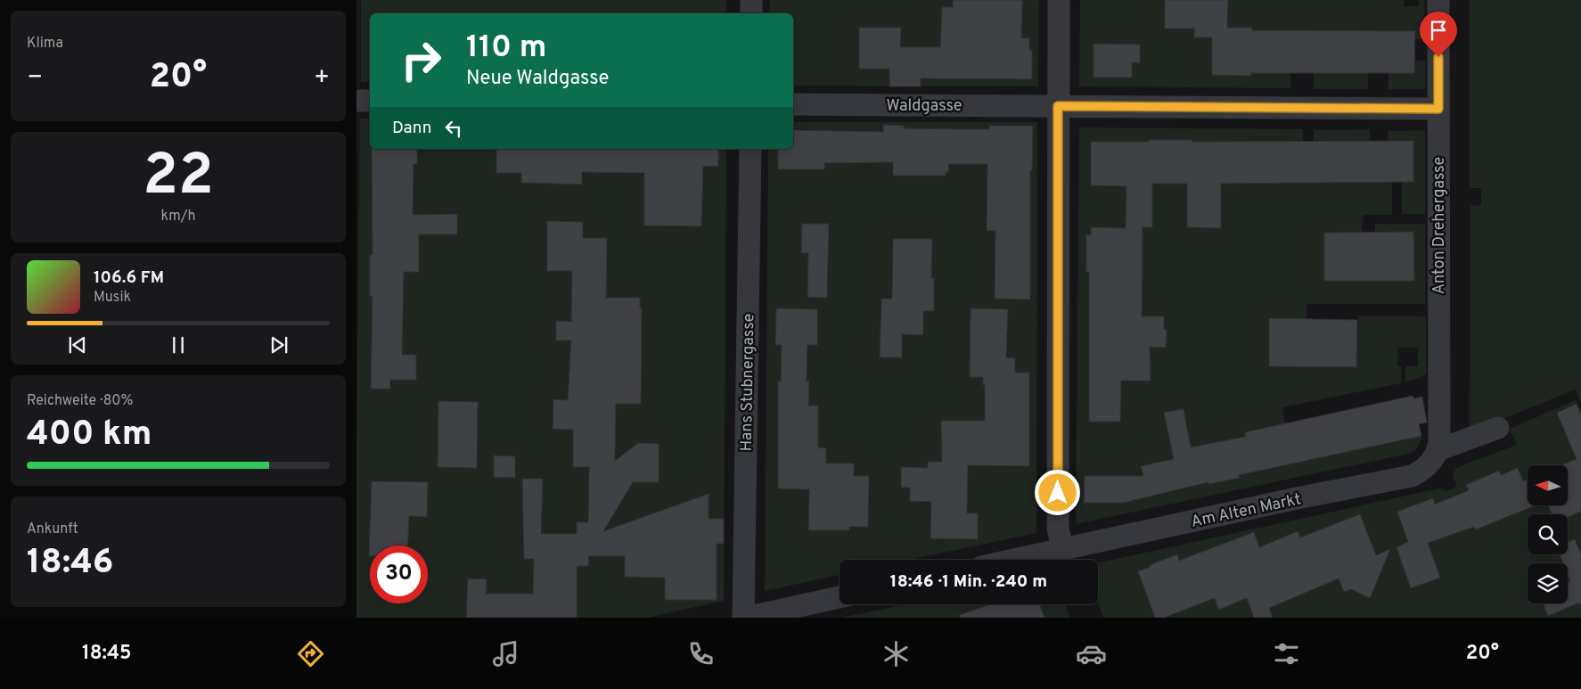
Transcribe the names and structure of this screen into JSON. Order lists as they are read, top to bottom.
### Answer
{
  "streets": {
    "street": [
      "Waldgasse",
      "Anton Drehergasse",
      "Hans Stubnergasse",
      "Am Alten Markt"
    ]
  },
  "crossings": [
    ["Waldgasse", "Anton Drehergasse"],
    ["Anton Drehergasse", "Am Alten Markt"]
  ],
  "north": "left",
  "page": {
    "tile": [
      "Klima",
      ["22", "km/h"],
      ["Reichweite · 80%", "400 km"],
      ["Ankunft", "18:46"]
    ],
    "turn": ["110 m", "Neue Waldgasse"],
    "heat": ["−", "20°", "+"],
    "then": "Dann",
    "song": ["106.6 FM", "Musik"],
    "limit": "30",
    "trip": "18:46 · 1 Min. · 240 m",
    "tabs": ["18:45", "20°"]
  }
}
